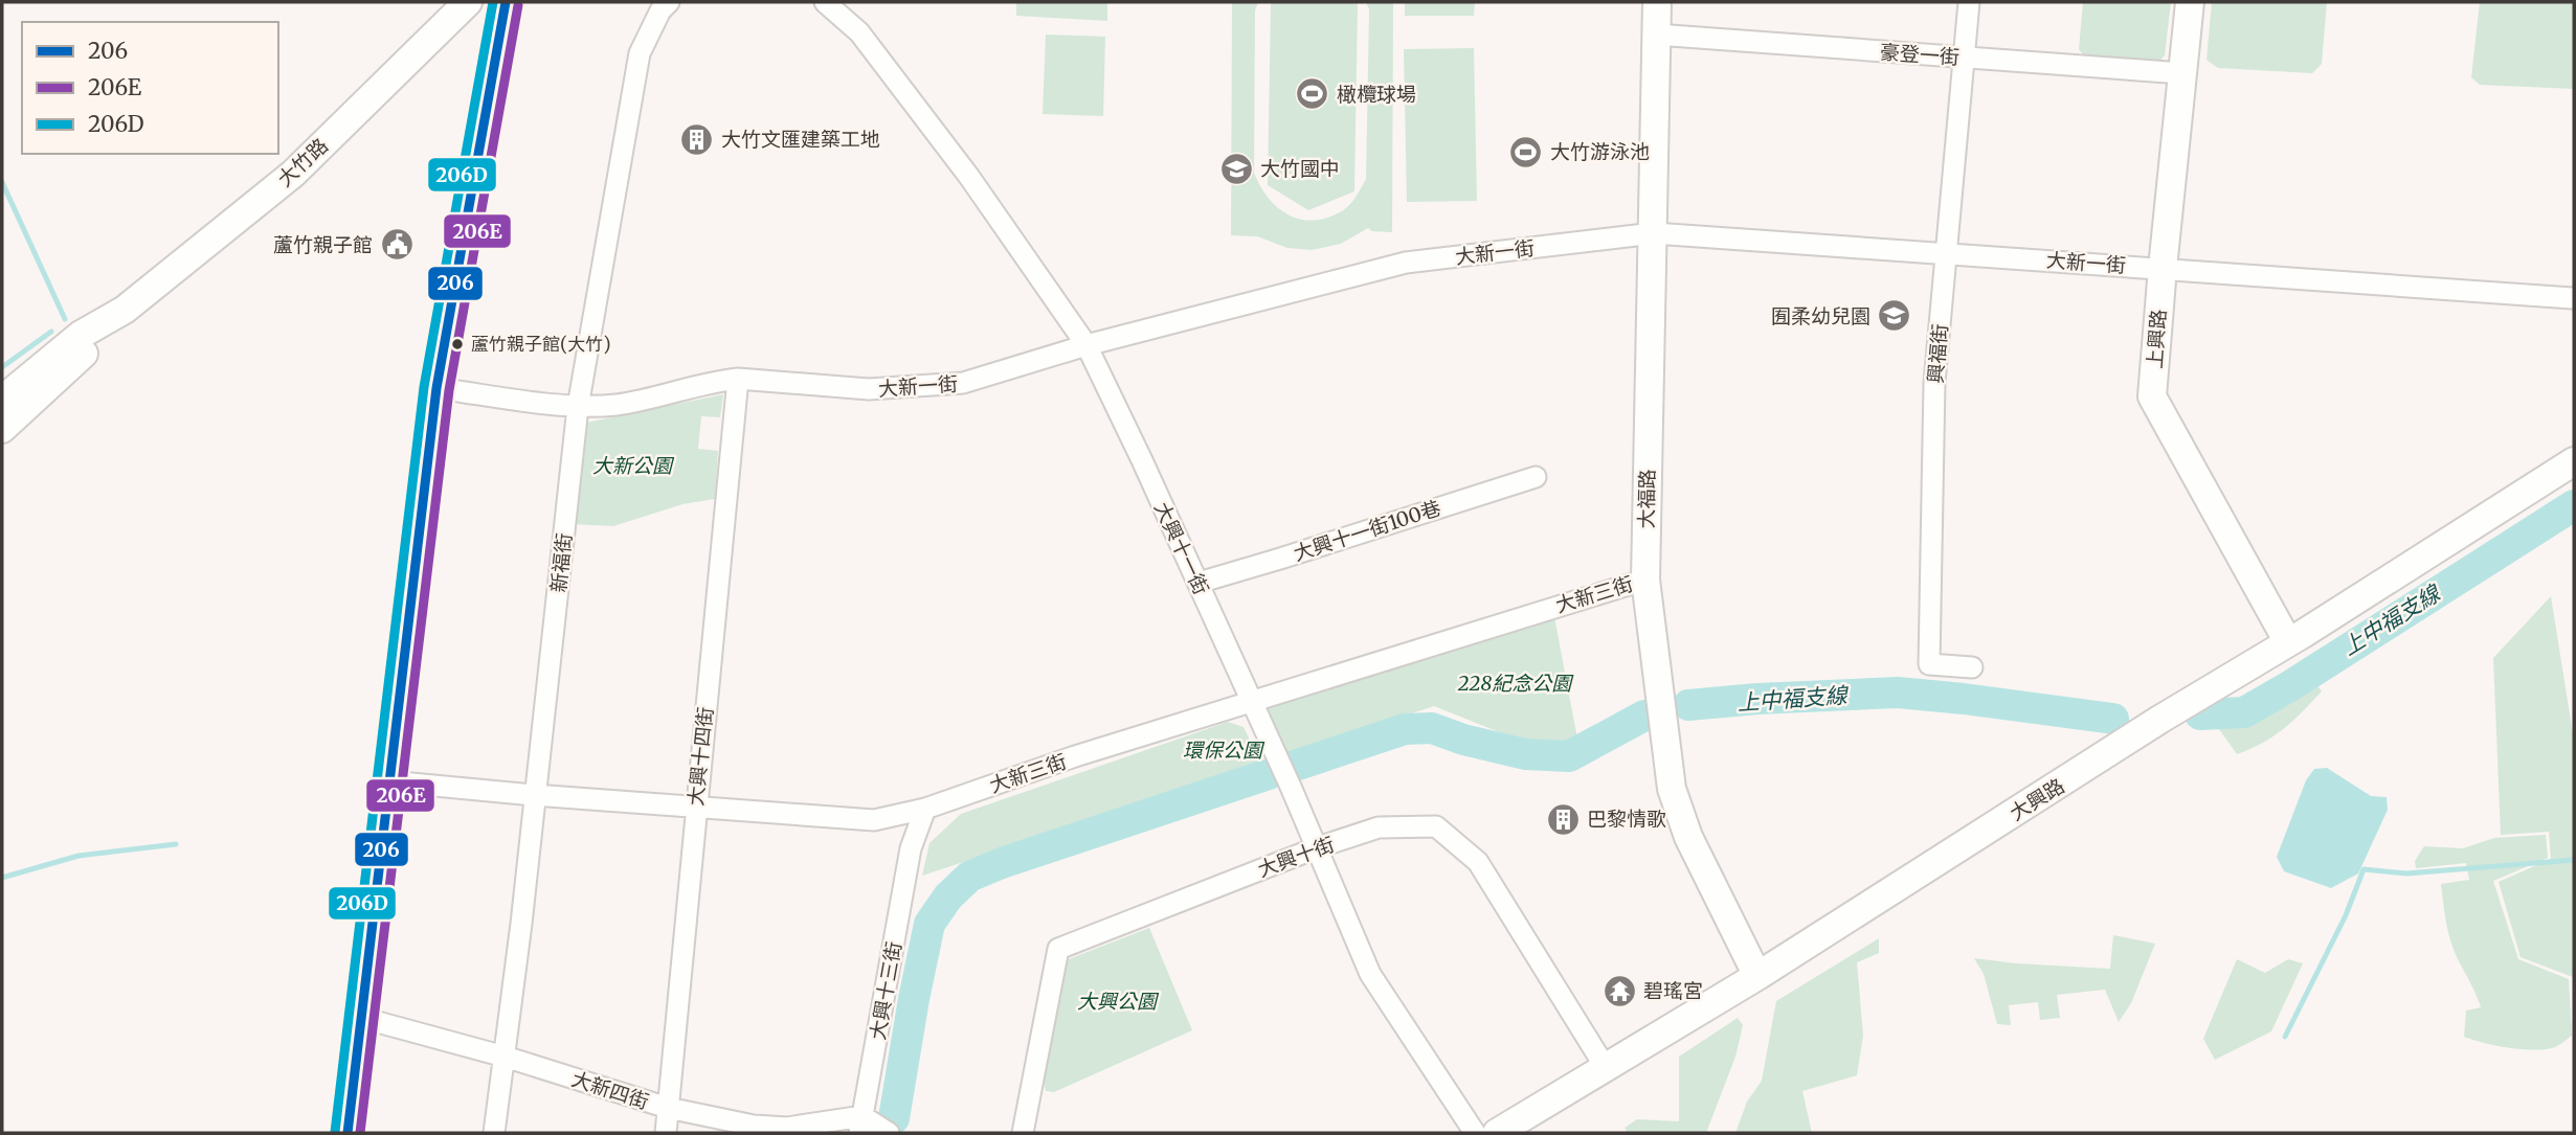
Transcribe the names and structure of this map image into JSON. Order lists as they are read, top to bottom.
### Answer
{
  "streets": {
    "street": [
      "豪登一街",
      "大竹路",
      "大新一街",
      "上興路",
      "興福街",
      "大福路",
      "大興十一街100巷",
      "大興十一街",
      "新福街",
      "大新三街",
      "大興十四街",
      "大興路",
      "大興十街",
      "大興十三街",
      "大新四街"
    ]
  },
  "crossings": [
    ["豪登一街", "上興路"],
    ["豪登一街", "興福街"],
    ["豪登一街", "大福路"],
    ["大新一街", "上興路"],
    ["大新一街", "興福街"],
    ["大新一街", "大福路"],
    ["大新一街", "大興十一街"],
    ["大新一街", "新福街"],
    ["大新一街", "大興十四街"],
    ["上興路", "大興路"],
    ["大福路", "大新三街"],
    ["大福路", "大興路"],
    ["大興十一街100巷", "大興十一街"],
    ["大興十一街", "大新三街"],
    ["大興十一街", "大興十街"],
    ["新福街", "大新三街"],
    ["新福街", "大新四街"],
    ["大新三街", "大興十四街"],
    ["大新三街", "大興十三街"],
    ["大興十四街", "大新四街"],
    ["大興路", "大興十街"],
    ["大興十三街", "大新四街"]
  ],
  "water": ["上中福支線"],
  "parks": [
    "大新公園",
    "228紀念公園",
    "環保公園",
    "大興公園"
  ],
  "places": {
    "sports": ["橄欖球場", "大竹游泳池"],
    "building": ["大竹文匯建築工地", "巴黎情歌"],
    "school or university": ["大竹國中", "囿柔幼兒園"],
    "public building": ["蘆竹親子館"],
    "other": ["蘆竹親子館(大竹)"],
    "temple": ["碧瑤宮"]
  },
  "lines": ["transit line 206", "transit line 206D", "transit line 206E"],
  "legend": ["206", "206E", "206D"]
}
